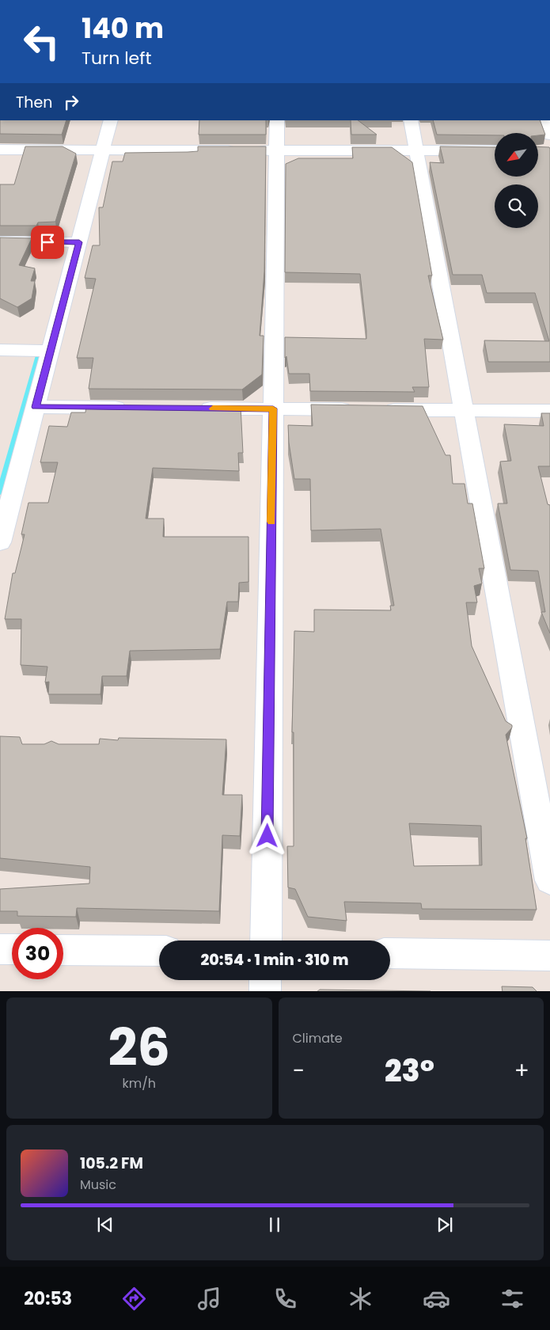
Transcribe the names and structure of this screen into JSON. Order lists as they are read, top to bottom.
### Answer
{
  "north": "bottom left",
  "page": {
    "turn": ["140 m", "Turn left"],
    "then": "Then",
    "limit": "30",
    "trip": "20:54 · 1 min · 310 m",
    "tile": [
      ["26", "km/h"],
      "Climate"
    ],
    "heat": ["−", "23°", "+"],
    "song": ["105.2 FM", "Music"],
    "tabs": "20:53"
  }
}
